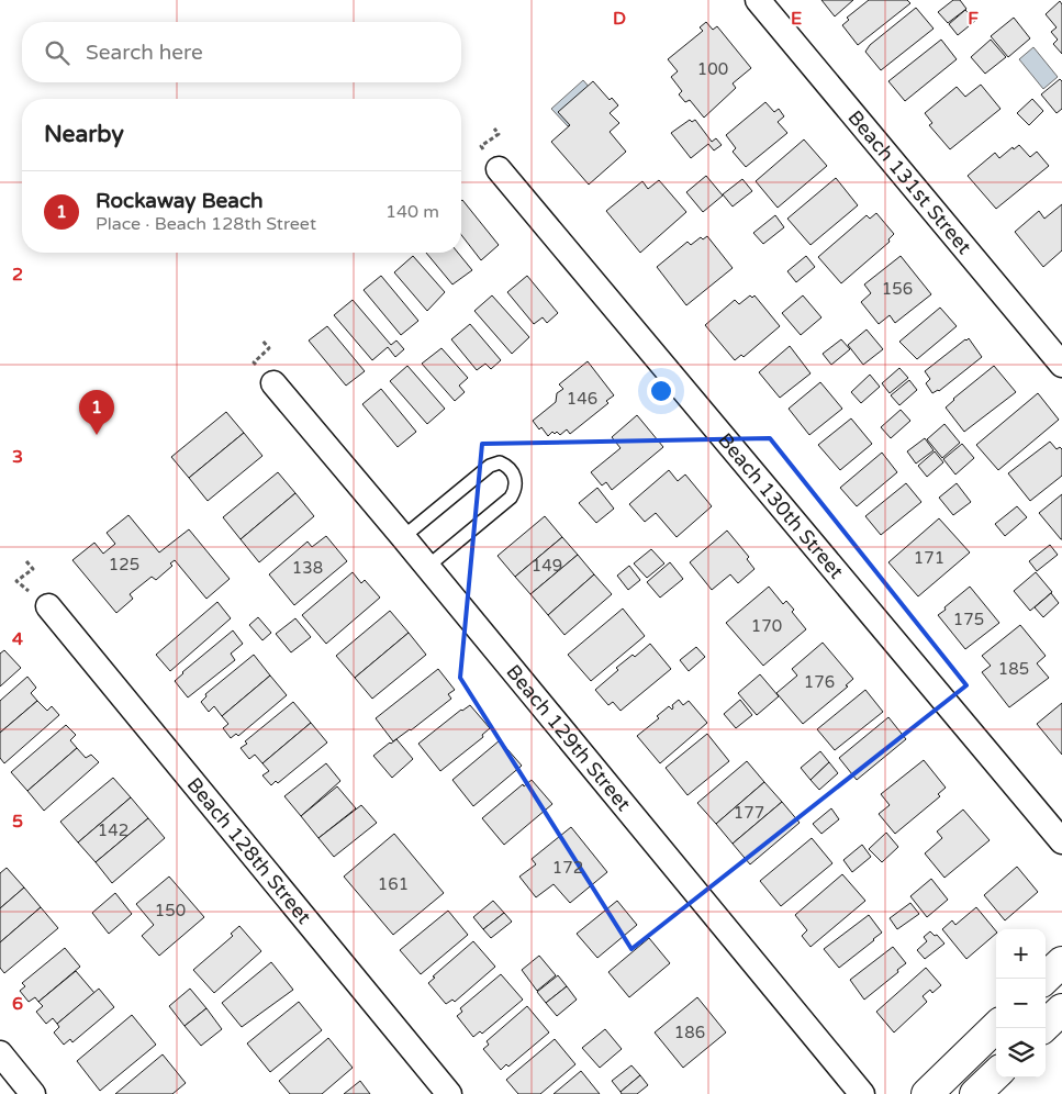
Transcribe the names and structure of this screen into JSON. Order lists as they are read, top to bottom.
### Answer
{
  "streets": {
    "street": [
      "Beach 131st Street",
      "Beach 130th Street",
      "Beach 129th Street",
      "Beach 128th Street"
    ]
  },
  "house_numbers": [
    "100",
    "156",
    "146",
    "171",
    "125",
    "149",
    "138",
    "175",
    "170",
    "185",
    "176",
    "177",
    "142",
    "172",
    "161",
    "150",
    "186"
  ],
  "page": {
    "search": "Search here",
    "heading": "Nearby",
    "list": [
      {
        "mark": "1",
        "name": "Rockaway Beach",
        "note": "Place · Beach 128th Street",
        "value": "140 m"
      }
    ],
    "pins": "1",
    "map_buttons": ["+", "−"]
  },
  "grid": {
    "columns": ["D", "E", "F"],
    "rows": [
      "2",
      "3",
      "4",
      "5",
      "6"
    ]
  }
}
